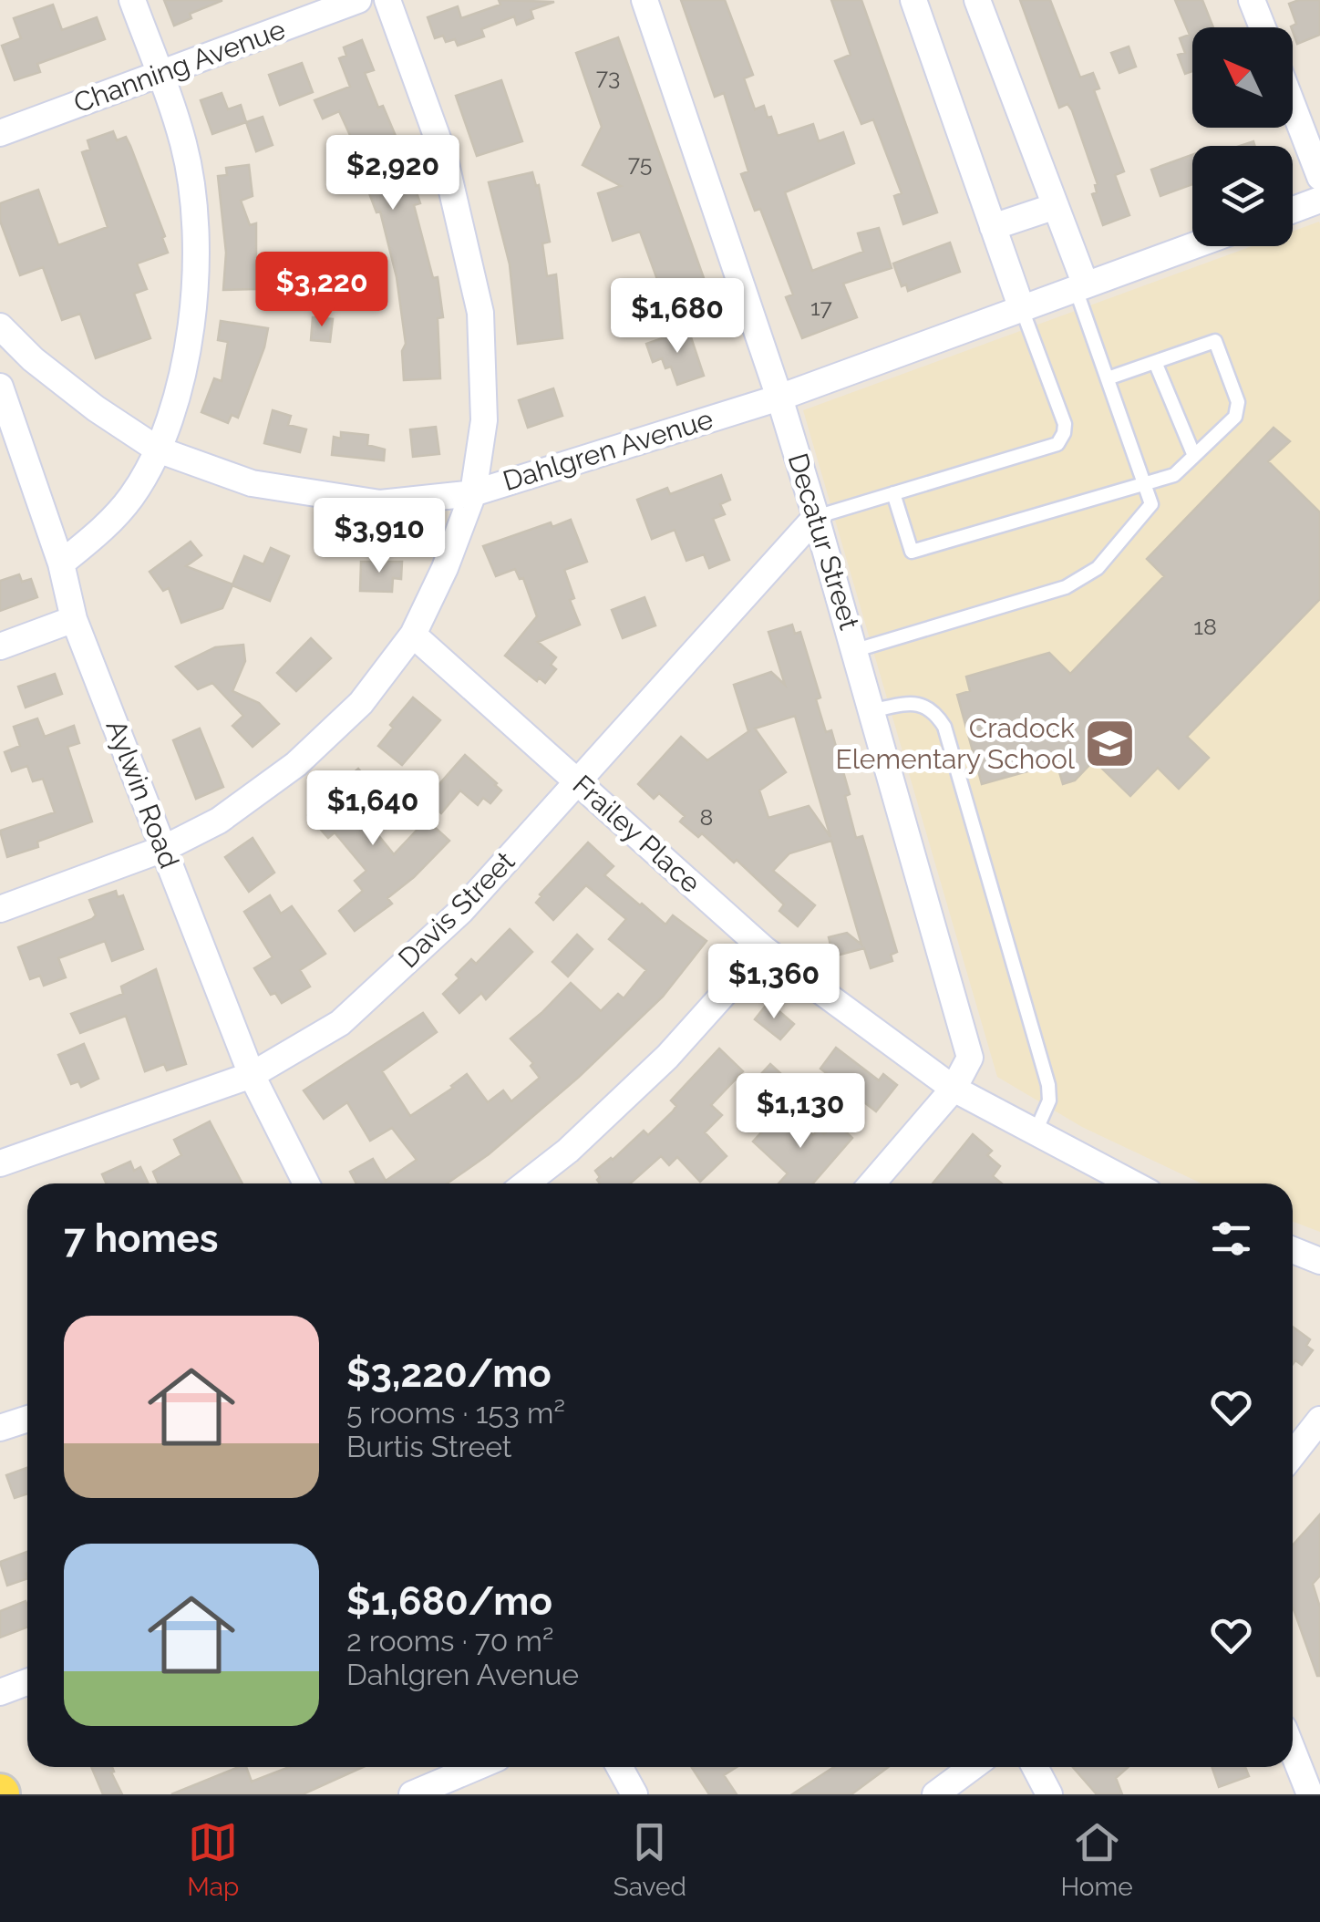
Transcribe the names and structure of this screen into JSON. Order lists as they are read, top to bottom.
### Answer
{
  "streets": {
    "street": [
      "Channing Avenue",
      "Dahlgren Avenue",
      "Decatur Street",
      "Aylwin Road",
      "Frailey Place",
      "Davis Street"
    ]
  },
  "crossings": [
    ["Dahlgren Avenue", "Decatur Street"],
    ["Decatur Street", "Frailey Place"],
    ["Decatur Street", "Davis Street"],
    ["Aylwin Road", "Davis Street"],
    ["Frailey Place", "Davis Street"]
  ],
  "places": {
    "school or university": ["Cradock Elementary School"]
  },
  "house_numbers": [
    "73",
    "75",
    "17",
    "18",
    "8"
  ],
  "north": "top left",
  "page": {
    "price": [
      "$2,920",
      "$3,220",
      "$1,680",
      "$3,910",
      "$1,640",
      "$1,360",
      "$1,130"
    ],
    "heading": "7 homes",
    "list": [
      {
        "name": "$3,220/mo",
        "note": "5 rooms · 153 m² · Burtis Street"
      },
      {
        "name": "$1,680/mo",
        "note": "2 rooms · 70 m² · Dahlgren Avenue"
      }
    ],
    "tabs": ["Map", "Saved", "Home"]
  }
}
